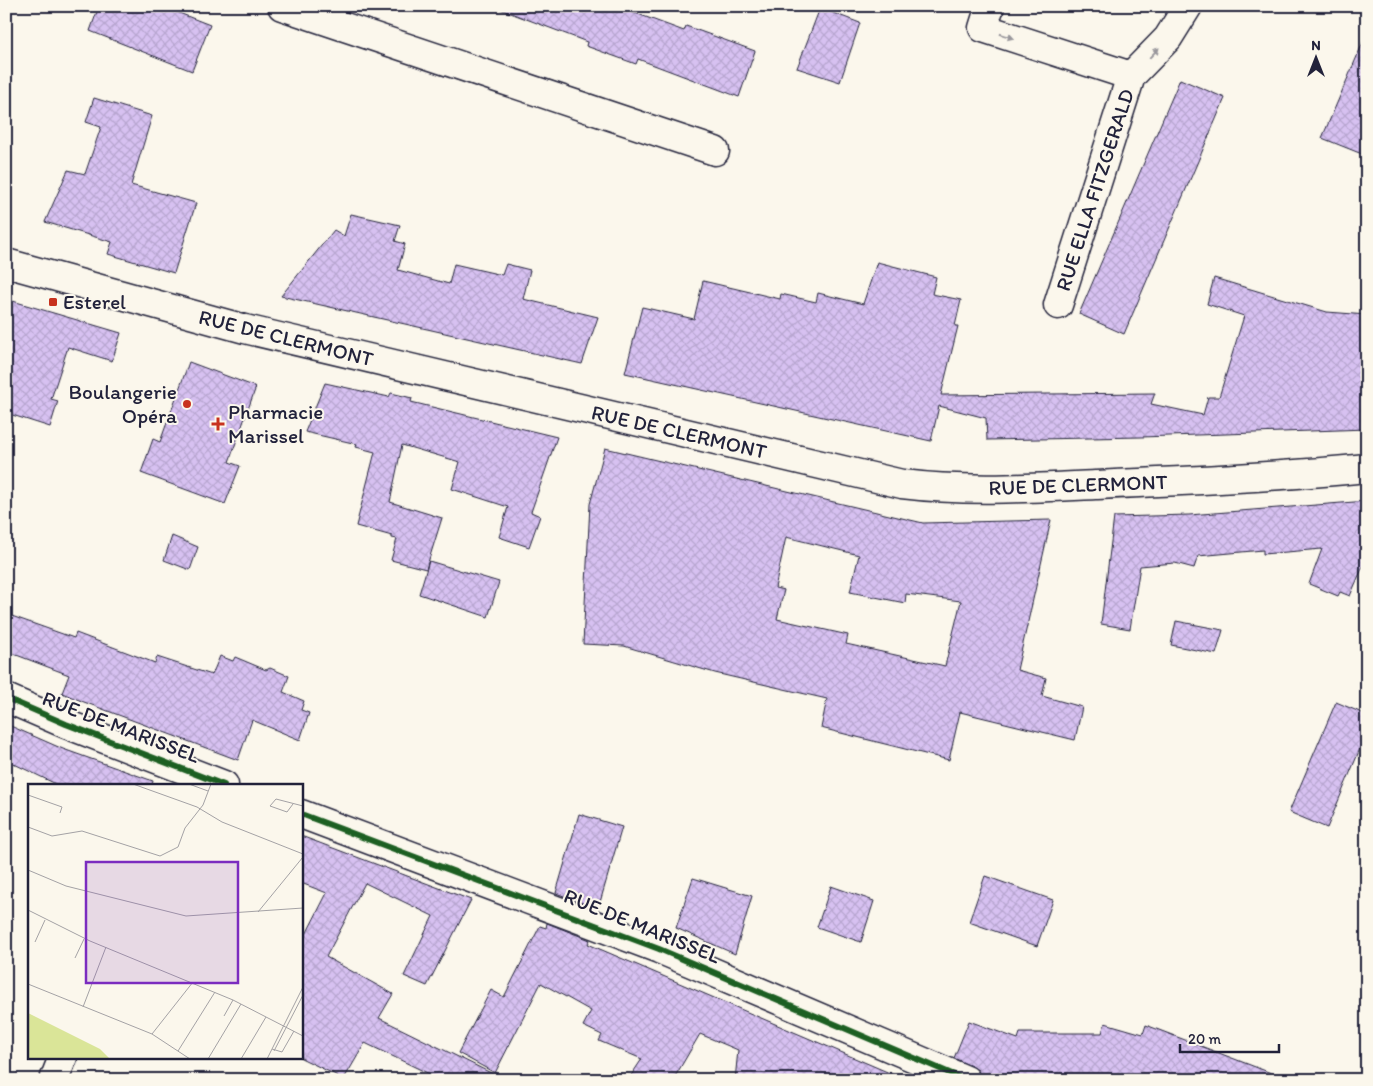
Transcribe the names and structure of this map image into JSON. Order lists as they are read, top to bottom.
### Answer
{
  "streets": {
    "main road": ["RUE ELLA FITZGERALD", "RUE DE CLERMONT", "RUE DE MARISSEL"]
  },
  "places": {
    "transit": ["Esterel"],
    "other": ["Boulangerie Opéra"],
    "health": ["Pharmacie Marissel"]
  },
  "scale_bar": "20 m",
  "north": "top"
}
